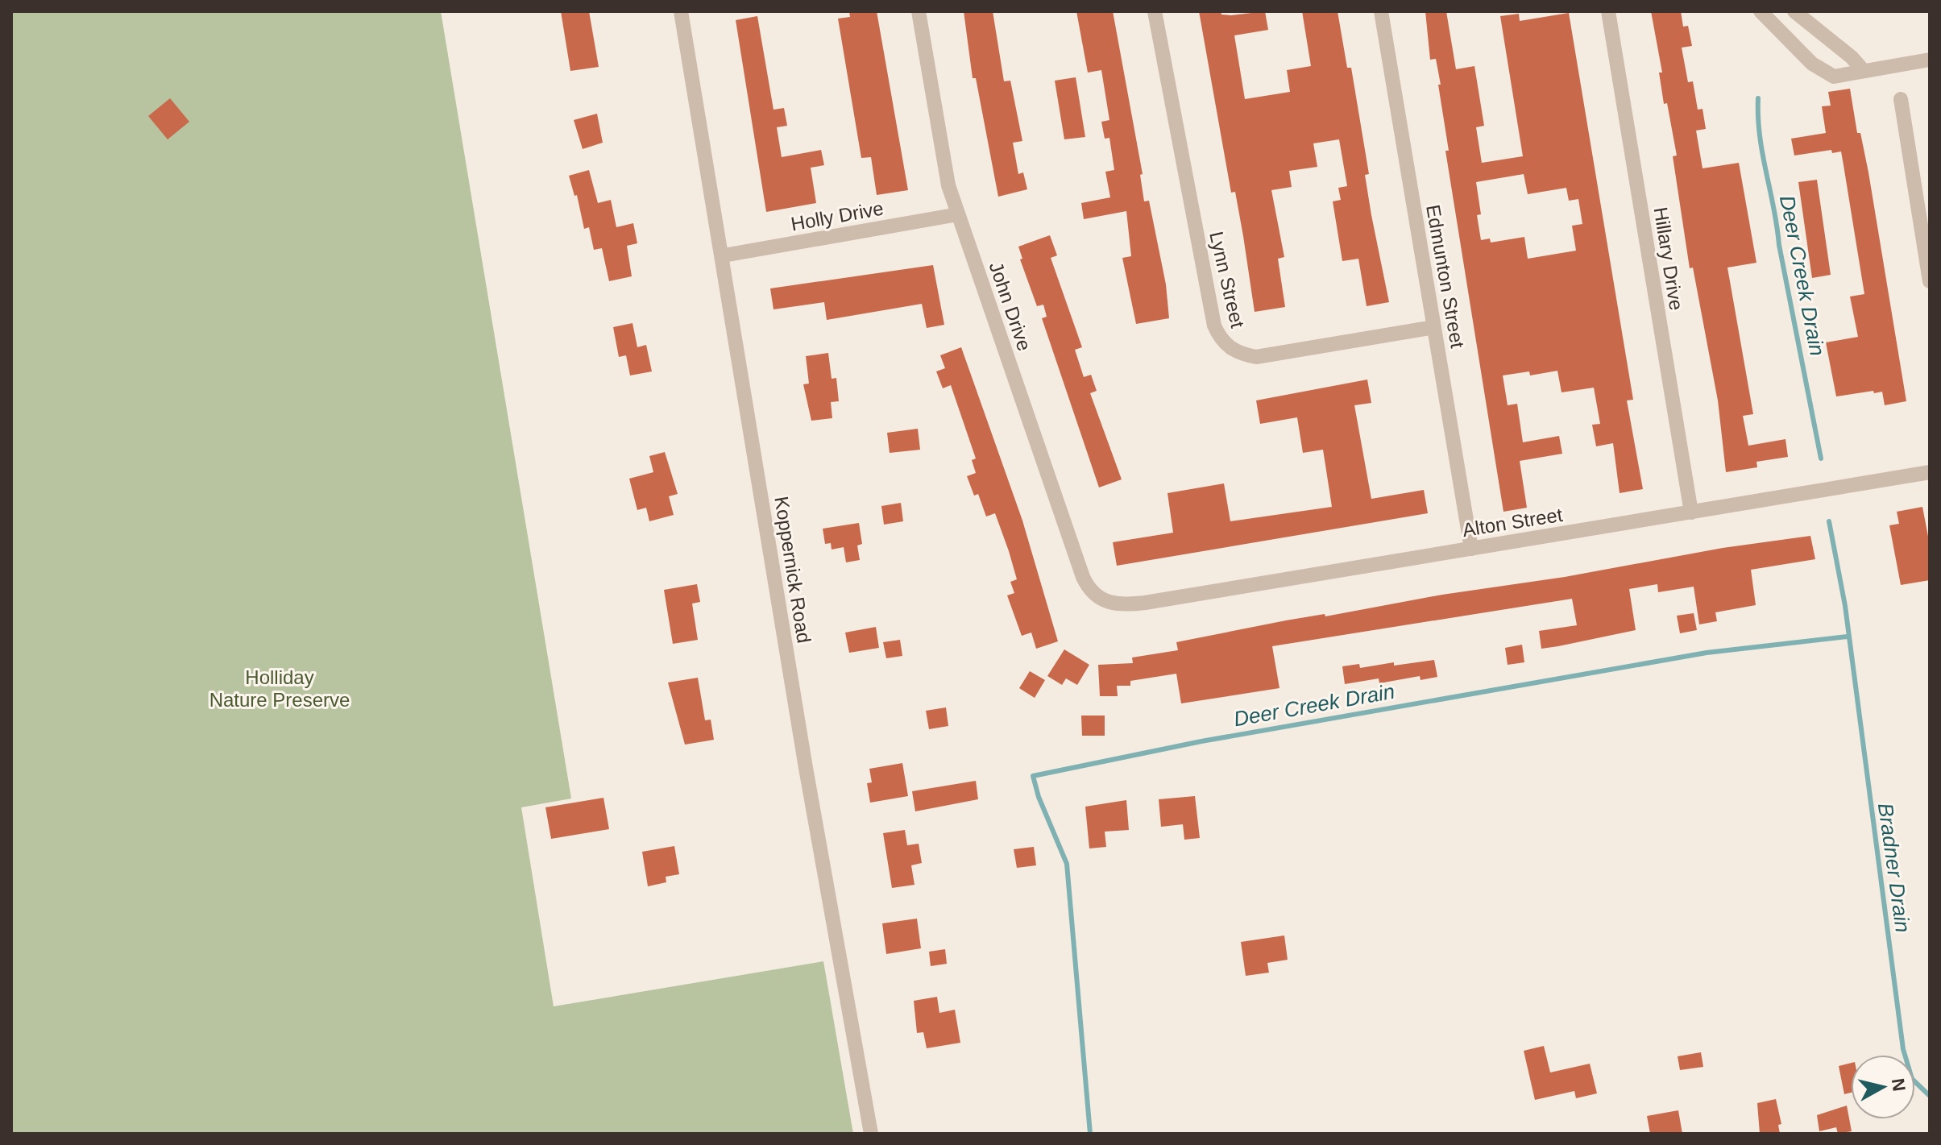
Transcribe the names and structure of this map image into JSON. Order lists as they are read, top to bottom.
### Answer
{
  "streets": {
    "street": [
      "Holly Drive",
      "Hillary Drive",
      "Edmunton Street",
      "Lynn Street",
      "John Drive",
      "Alton Street",
      "Koppernick Road"
    ]
  },
  "crossings": [
    ["Holly Drive", "John Drive"],
    ["Holly Drive", "Koppernick Road"],
    ["Hillary Drive", "Alton Street"],
    ["Edmunton Street", "Lynn Street"],
    ["Edmunton Street", "Alton Street"],
    ["John Drive", "Alton Street"]
  ],
  "water": ["Deer Creek Drain", "Bradner Drain"],
  "parks": ["Holliday Nature Preserve"],
  "north": "right"
}
